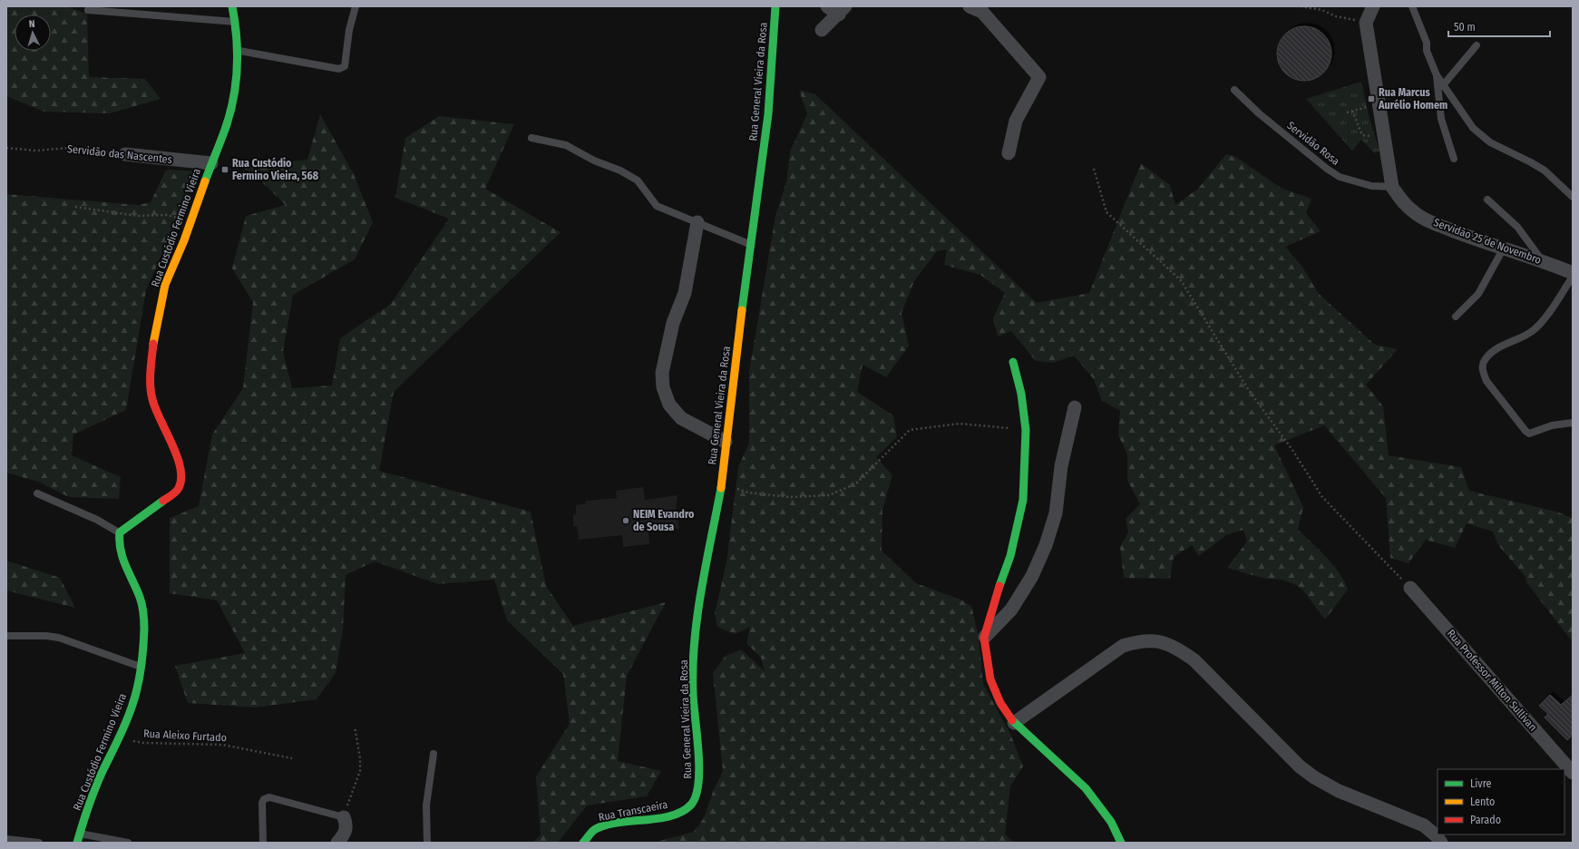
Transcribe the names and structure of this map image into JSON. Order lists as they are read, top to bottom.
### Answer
{
  "streets": {
    "street": [
      "Rua General Vieira da Rosa",
      "Servidão das Nascentes",
      "Rua Custódio Fermino Vieira",
      "Servidão 25 de Novembro",
      "Rua Professor Milton Sullivan",
      "Rua Transcaeira"
    ],
    "lane": ["Servidão Rosa"],
    "path": ["Rua Aleixo Furtado"]
  },
  "crossings": [
    ["Rua General Vieira da Rosa", "Rua Transcaeira"],
    ["Servidão Rosa", "Servidão 25 de Novembro"],
    ["Servidão das Nascentes", "Rua Custódio Fermino Vieira"],
    ["Rua Custódio Fermino Vieira", "Rua Aleixo Furtado"]
  ],
  "places": {
    "transit": ["Rua Marcus Aurélio Homem", "Rua Custódio Fermino Vieira, 568"],
    "other": ["NEIM Evandro de Sousa"]
  },
  "legend": ["Livre", "Lento", "Parado"],
  "scale_bar": "50 m",
  "north": "top"
}
